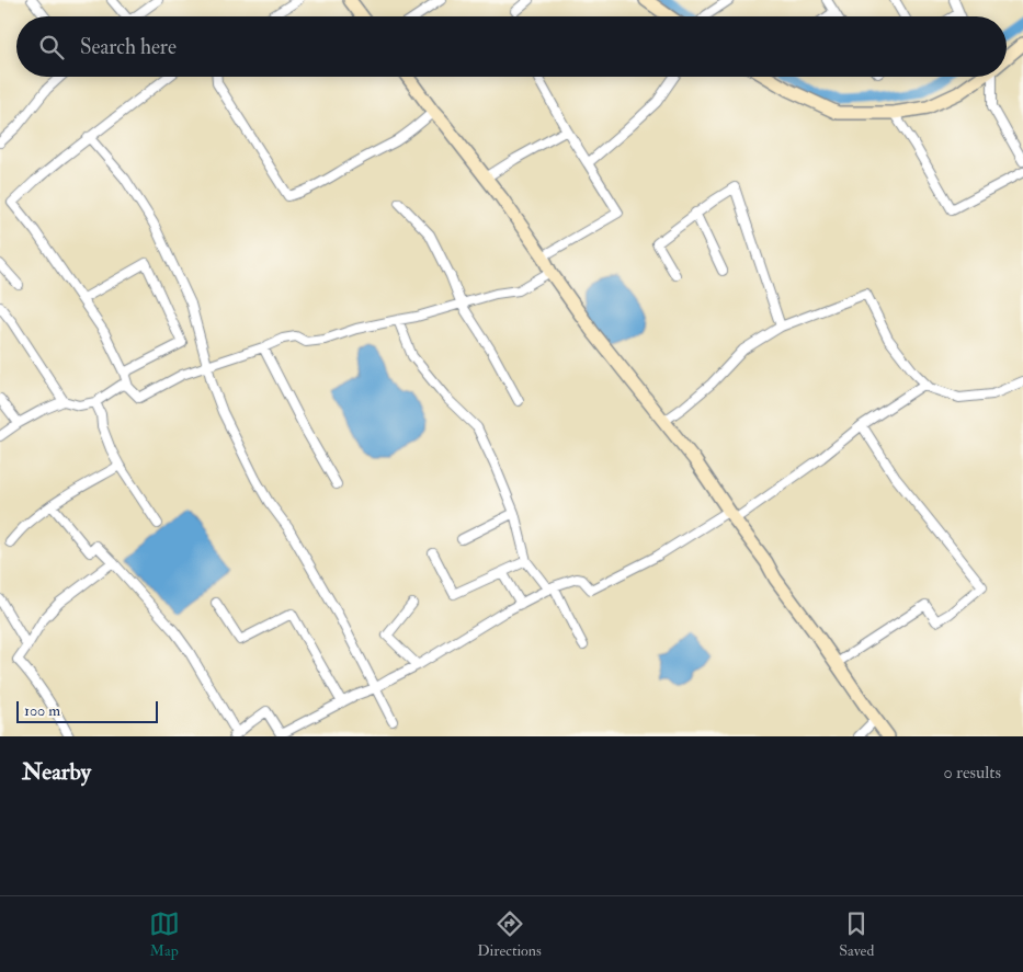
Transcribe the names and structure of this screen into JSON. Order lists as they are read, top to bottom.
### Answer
{
  "scale_bar": "100 m",
  "page": {
    "search": "Search here",
    "scale": "100 m",
    "heading": ["Nearby", "0 results"],
    "nav": ["Map", "Directions", "Saved"]
  }
}
